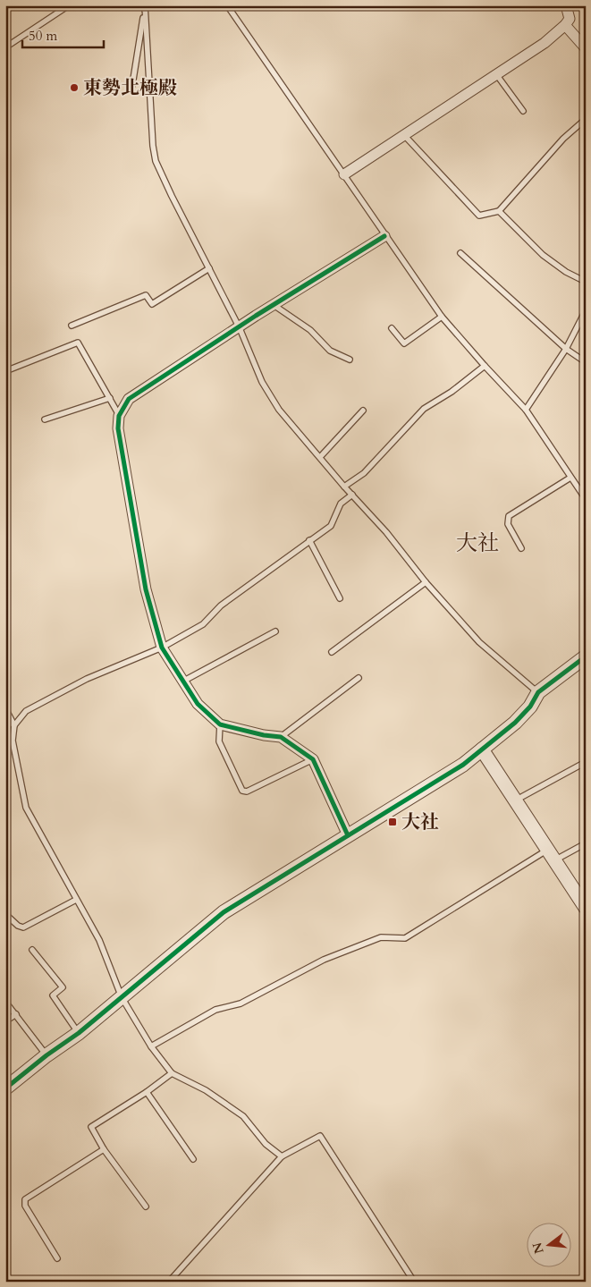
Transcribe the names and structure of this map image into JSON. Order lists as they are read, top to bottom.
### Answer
{
  "districts": ["大社"],
  "places": {
    "other": ["東勢北極殿"],
    "transit": ["大社"]
  },
  "scale_bar": "50 m",
  "north": "left"
}
